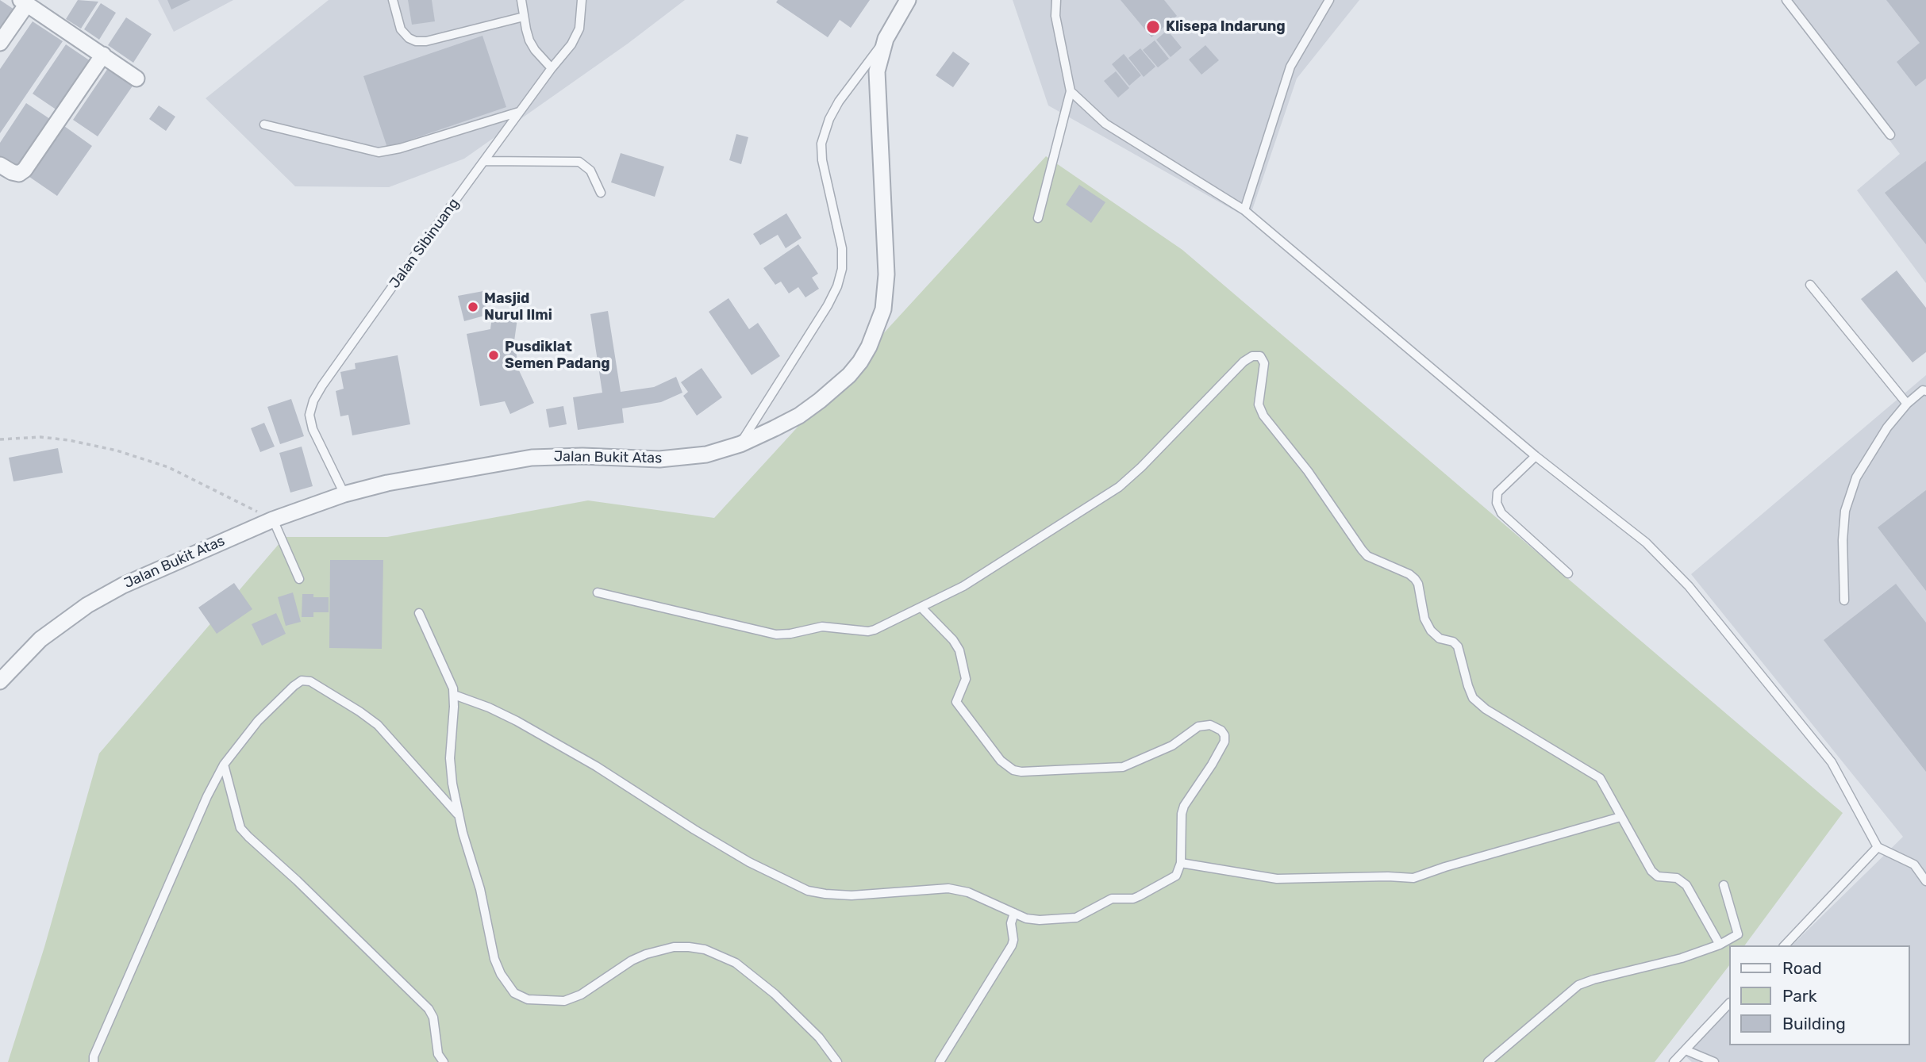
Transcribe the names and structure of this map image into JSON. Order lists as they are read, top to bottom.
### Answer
{
  "streets": {
    "street": ["Jalan Bukit Atas"],
    "lane": ["Jalan Sibinuang"]
  },
  "crossings": [
    ["Jalan Sibinuang", "Jalan Bukit Atas"]
  ],
  "places": ["Klisepa Indarung", "Masjid Nurul Ilmi", "Pusdiklat Semen Padang"],
  "legend": ["Road", "Park", "Building"]
}
